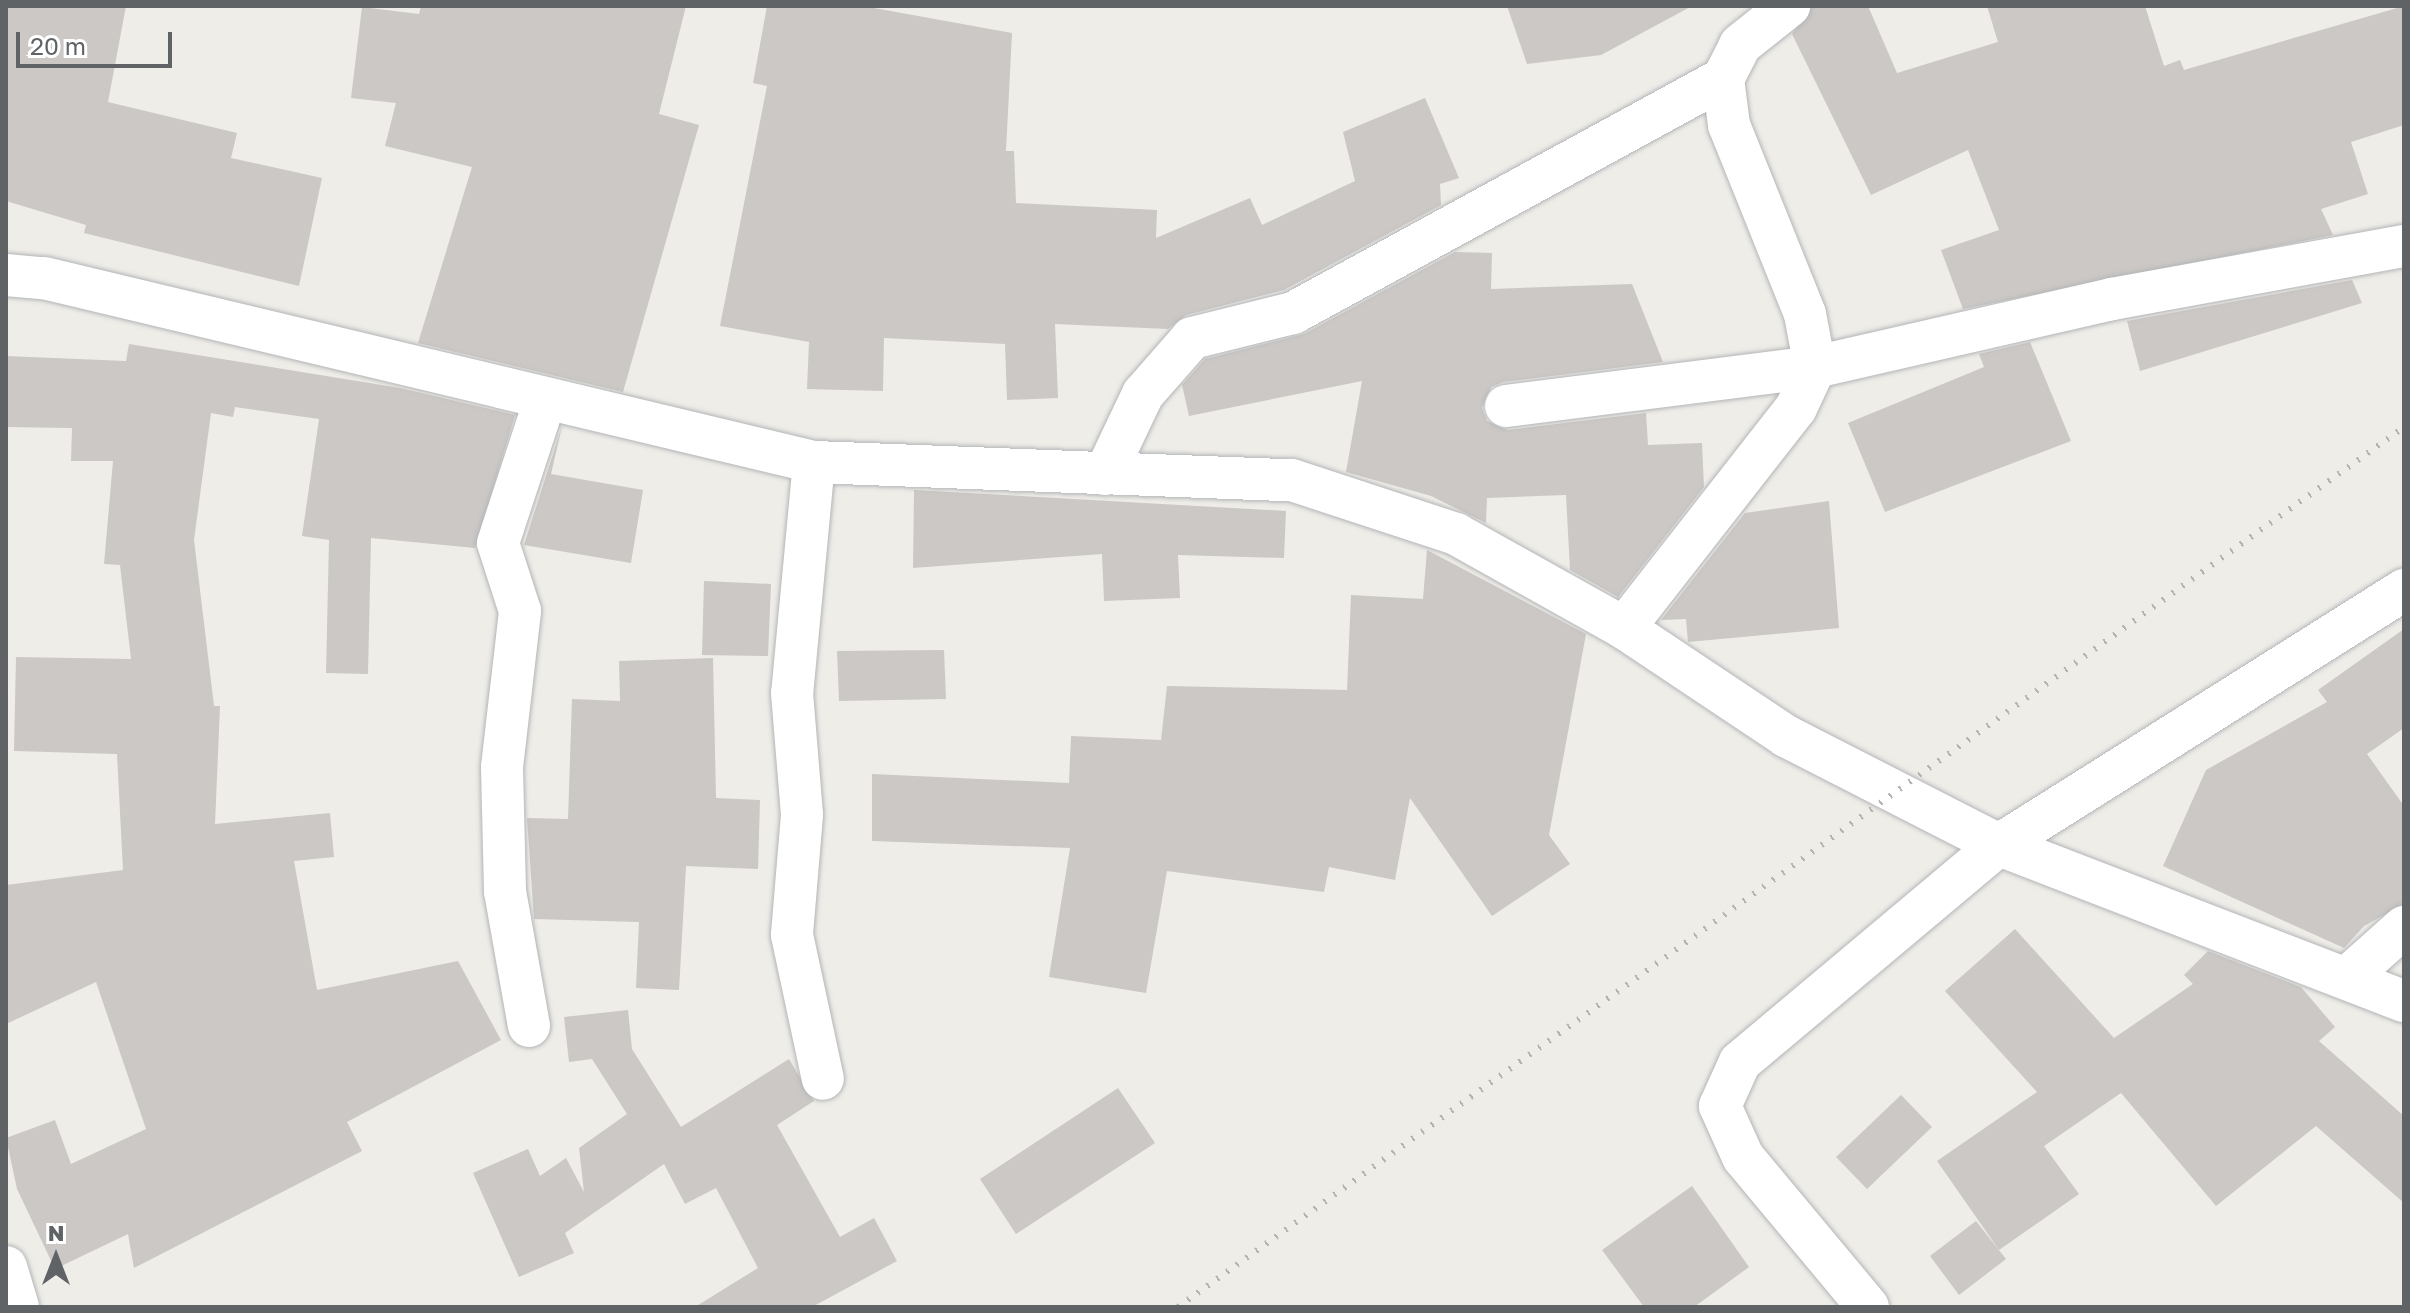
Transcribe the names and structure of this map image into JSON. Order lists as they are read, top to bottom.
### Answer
{
  "scale_bar": "20 m",
  "north": "top"
}
